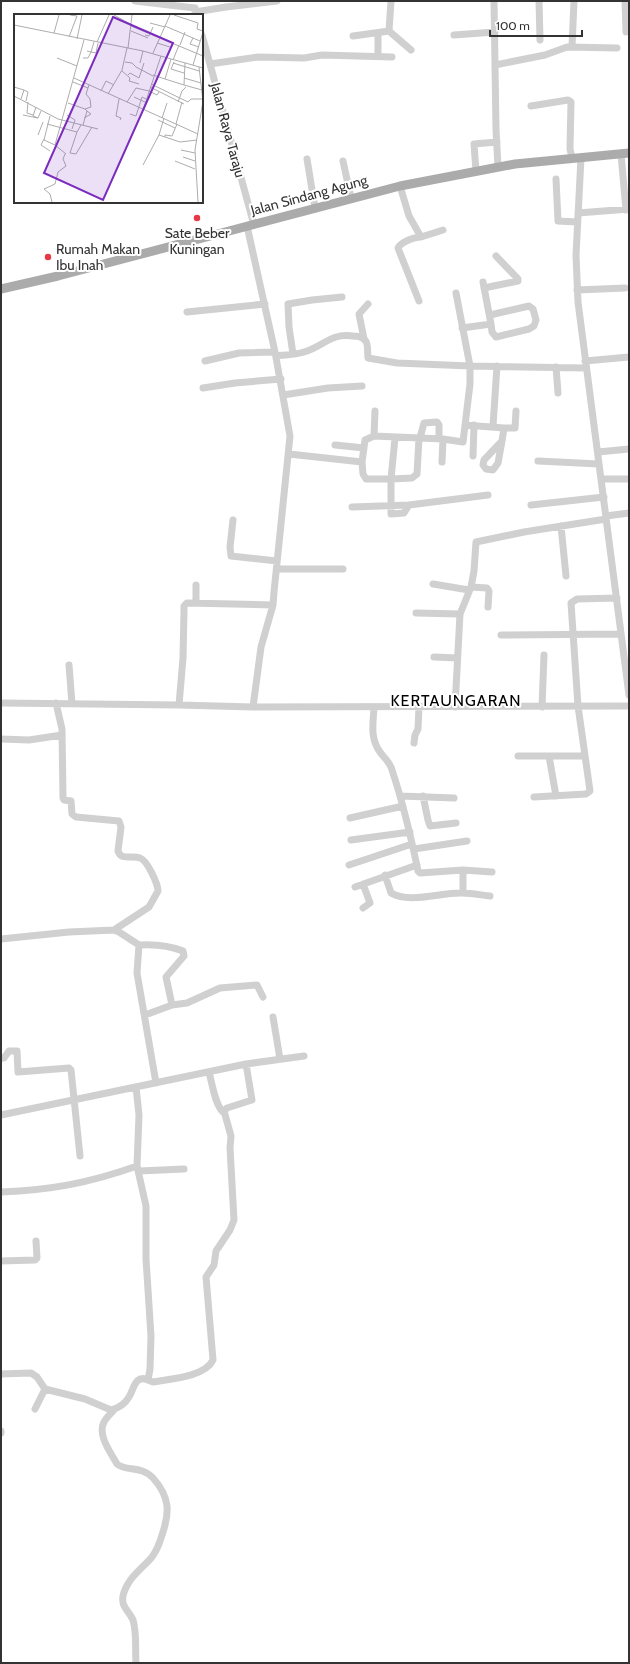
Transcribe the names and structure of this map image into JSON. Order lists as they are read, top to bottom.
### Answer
{
  "streets": {
    "main road": ["Jalan Sindang Agung"],
    "street": ["Jalan Raya Taraju"]
  },
  "crossings": [
    ["Jalan Raya Taraju", "Jalan Sindang Agung"]
  ],
  "districts": ["KERTAUNGARAN"],
  "places": ["Sate Beber Kuningan", "Rumah Makan Ibu Inah"],
  "scale_bar": "100 m"
}
